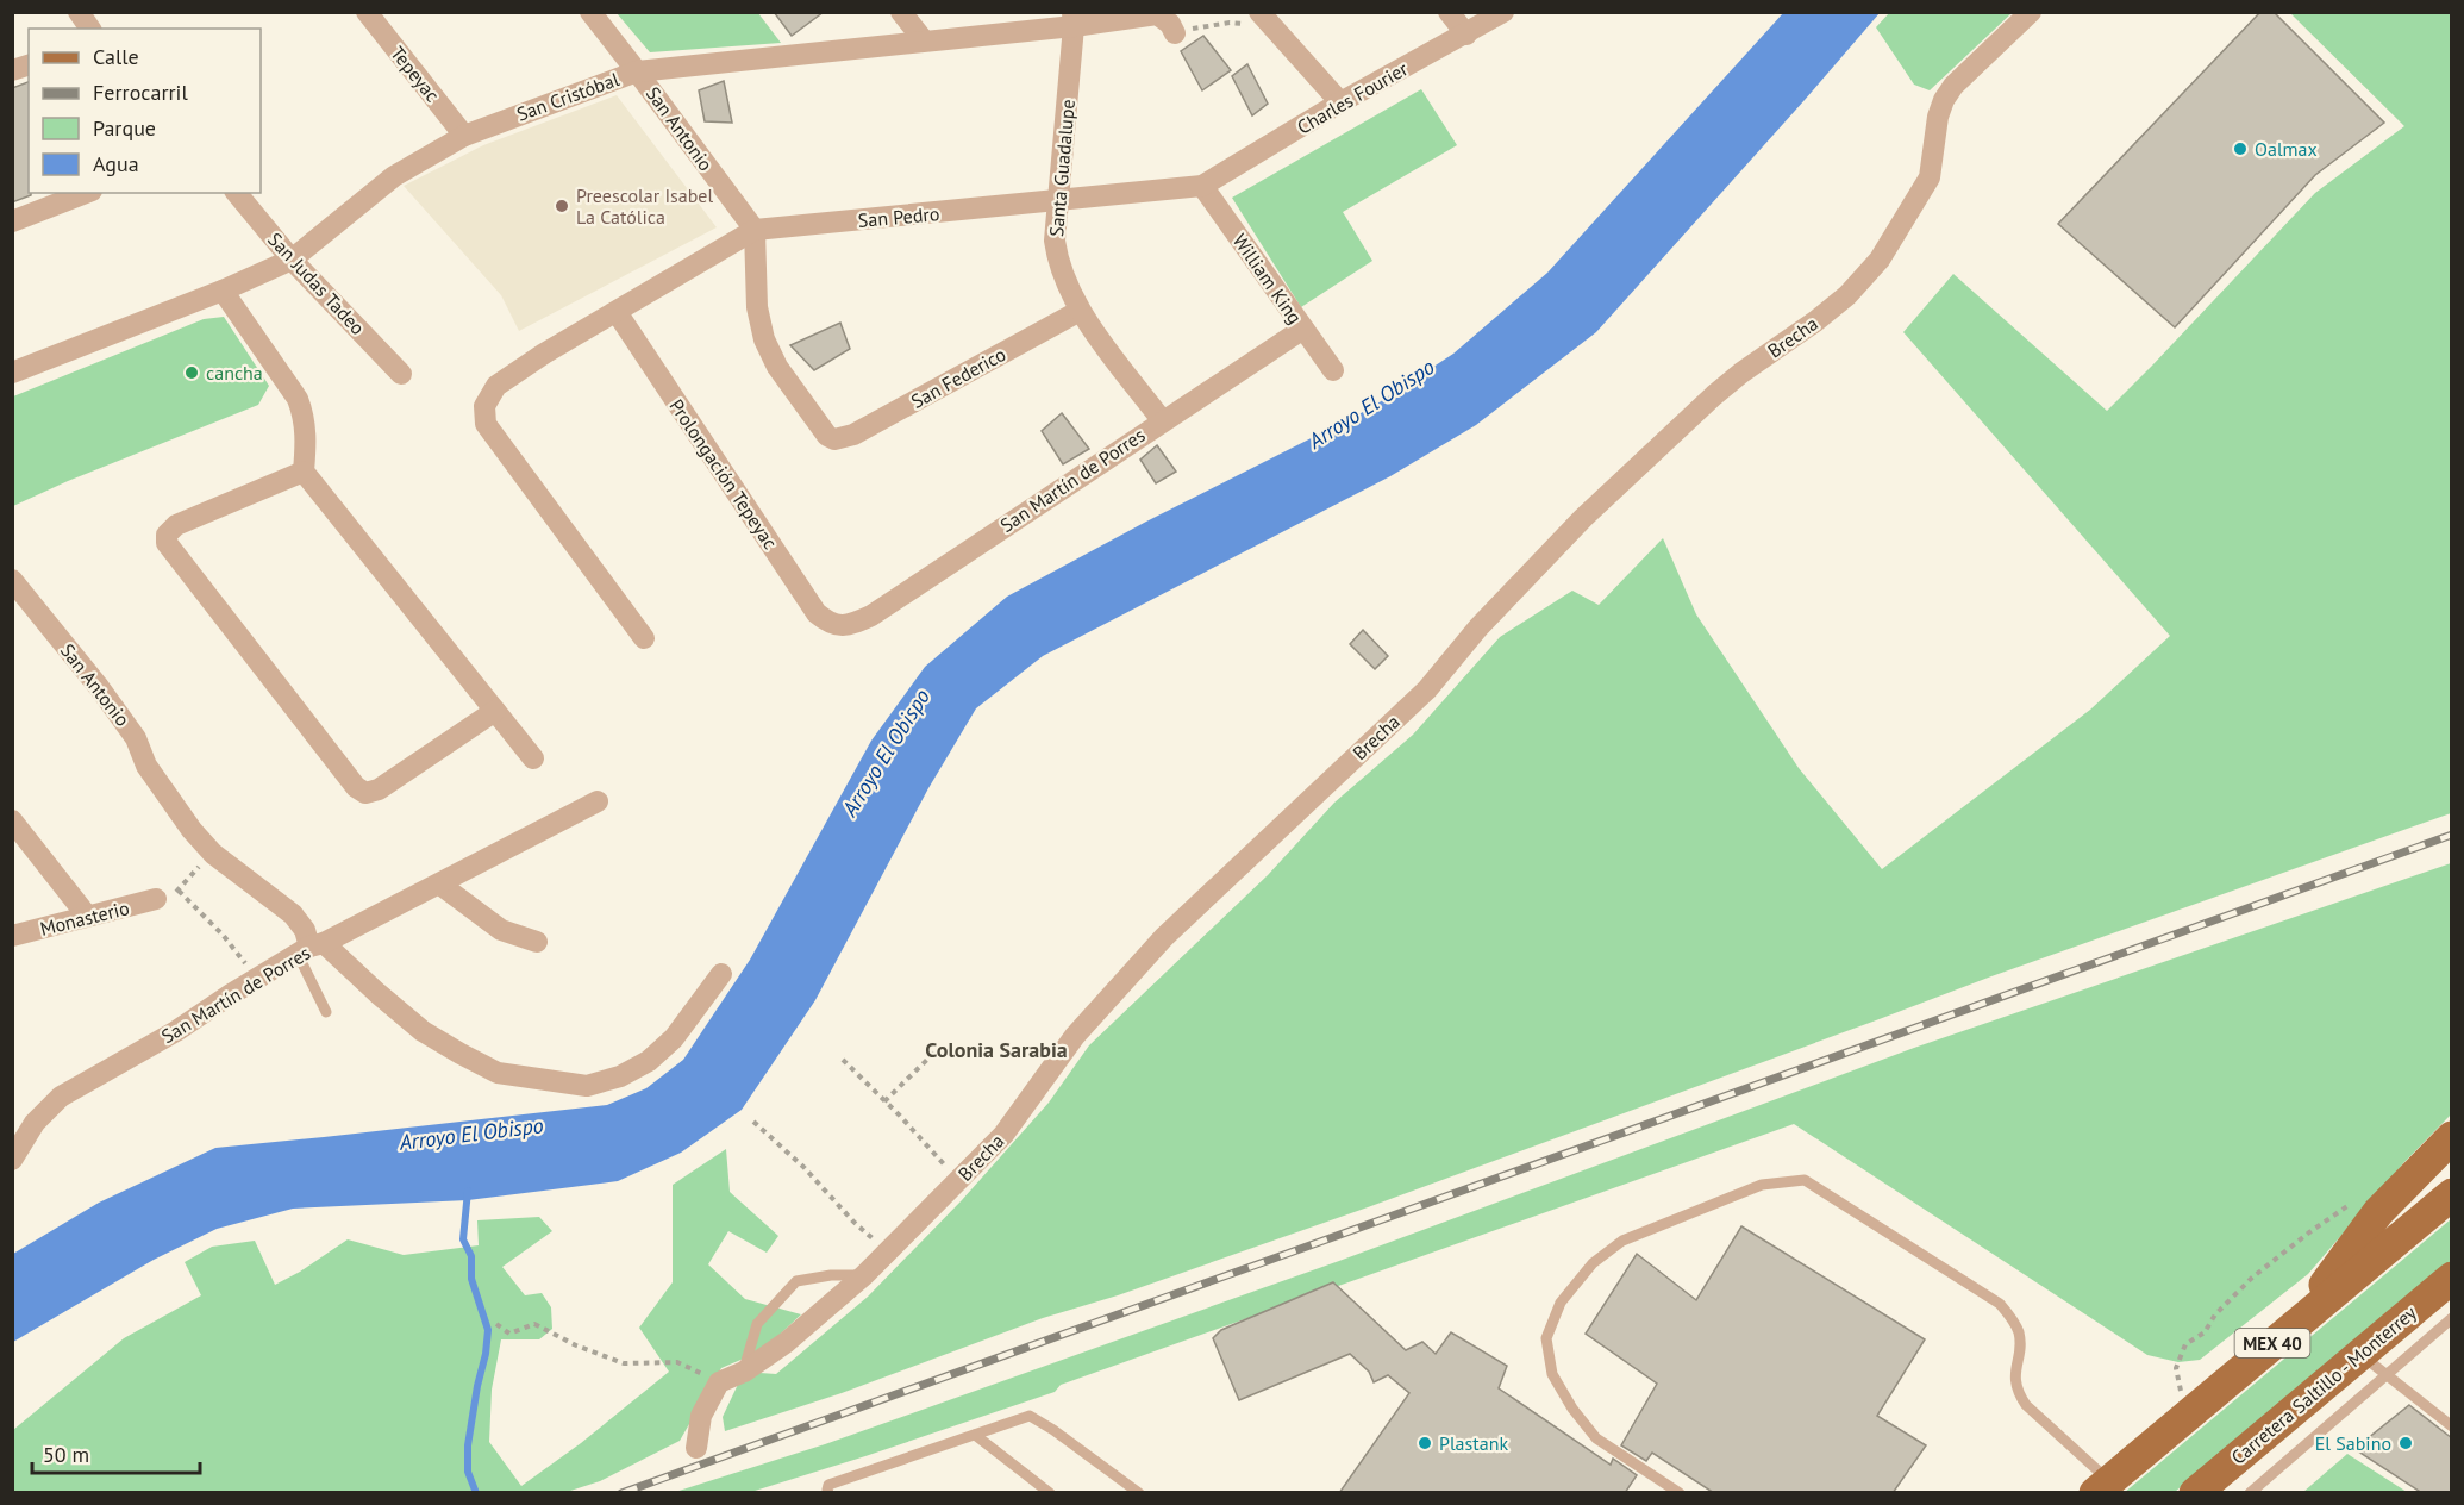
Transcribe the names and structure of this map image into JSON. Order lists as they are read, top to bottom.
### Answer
{
  "streets": {
    "main road": ["MEX 40", "Carretera Saltillo - Monterrey"],
    "street": [
      "Tepeyac",
      "San Cristóbal",
      "Charles Fourier",
      "San Antonio",
      "Santa Guadalupe",
      "San Pedro",
      "William King",
      "San Judas Tadeo",
      "Brecha",
      "San Federico",
      "Prolongación Tepeyac",
      "San Martín de Porres",
      "Monasterio"
    ]
  },
  "crossings": [
    ["Tepeyac", "San Cristóbal"],
    ["San Cristóbal", "San Antonio"],
    ["San Cristóbal", "Santa Guadalupe"],
    ["San Cristóbal", "San Judas Tadeo"],
    ["Charles Fourier", "San Pedro"],
    ["Charles Fourier", "William King"],
    ["San Antonio", "San Pedro"],
    ["San Antonio", "San Federico"],
    ["San Antonio", "San Martín de Porres"],
    ["Santa Guadalupe", "San Pedro"],
    ["Santa Guadalupe", "San Federico"],
    ["Santa Guadalupe", "San Martín de Porres"],
    ["San Pedro", "William King"],
    ["San Pedro", "San Federico"],
    ["San Pedro", "Prolongación Tepeyac"],
    ["William King", "San Martín de Porres"],
    ["Prolongación Tepeyac", "San Martín de Porres"]
  ],
  "districts": ["Colonia Sarabia"],
  "water": ["Arroyo El Obispo"],
  "places": [
    "Oalmax",
    "Preescolar Isabel La Católica",
    "cancha",
    "Plastank",
    "El Sabino"
  ],
  "legend": [
    "Calle",
    "Ferrocarril",
    "Parque",
    "Agua"
  ],
  "scale_bar": "50 m"
}
